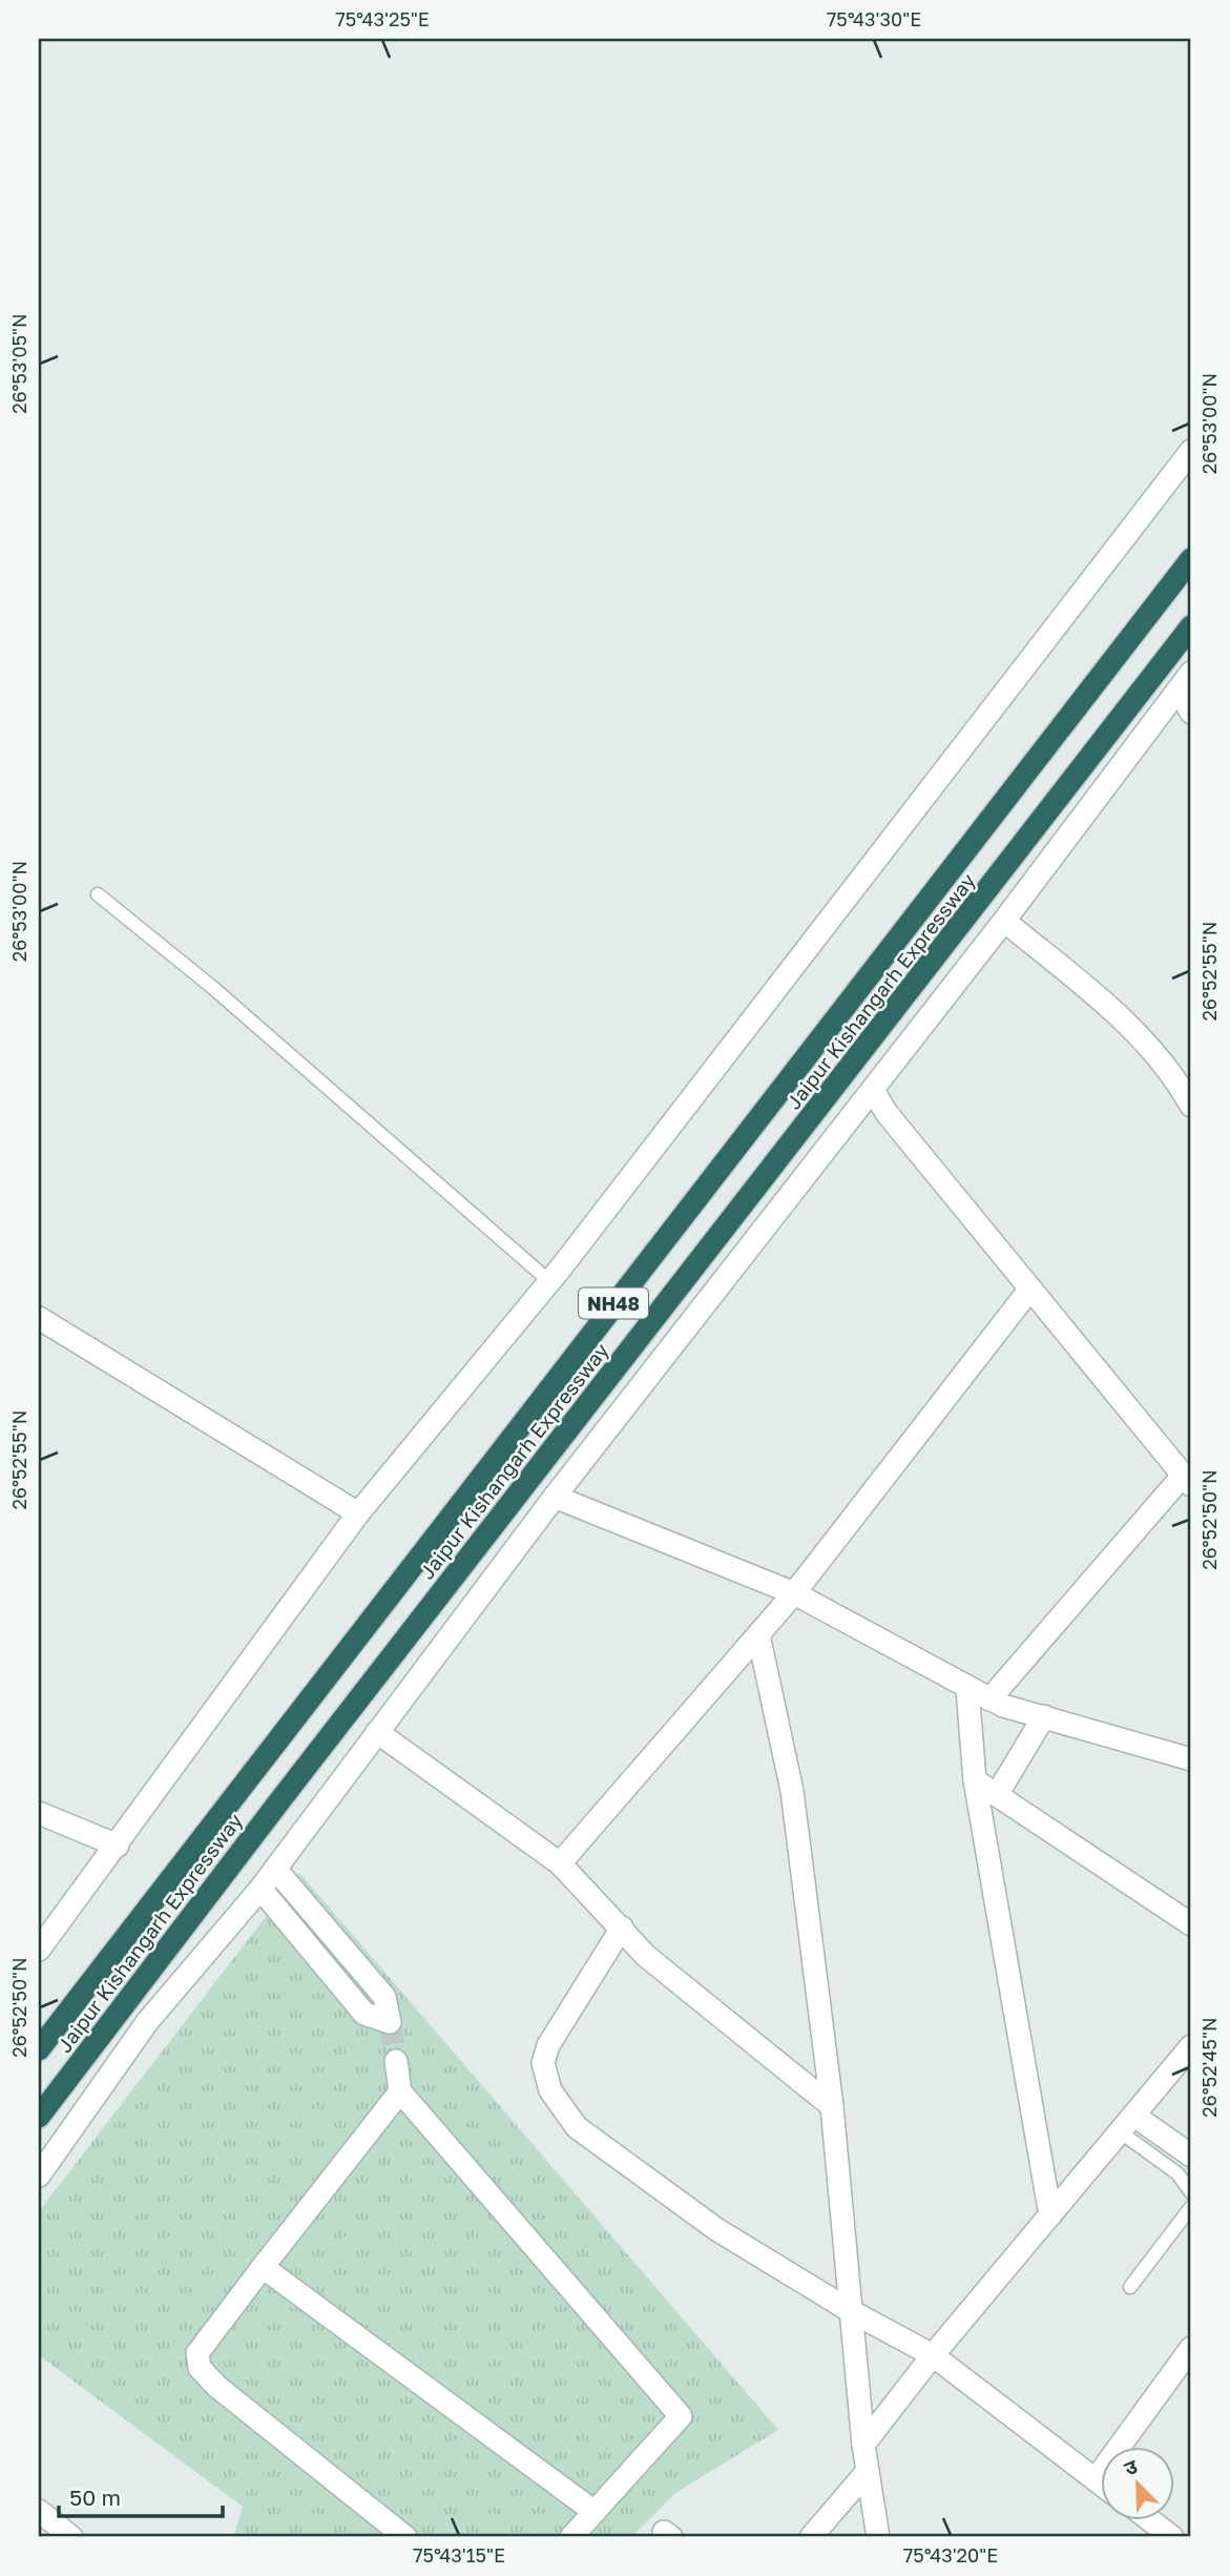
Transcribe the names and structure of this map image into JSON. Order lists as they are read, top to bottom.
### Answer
{
  "streets": {
    "highway": ["Jaipur Kishangarh Expressway", "NH48"]
  },
  "scale_bar": "50 m",
  "north": "top left",
  "coordinates": [
    "75°43'25\"E",
    "75°43'30\"E",
    "26°53'05\"N",
    "26°53'00\"N",
    "26°52'55\"N",
    "26°52'50\"N",
    "26°52'45\"N",
    "75°43'15\"E",
    "75°43'20\"E"
  ]
}
